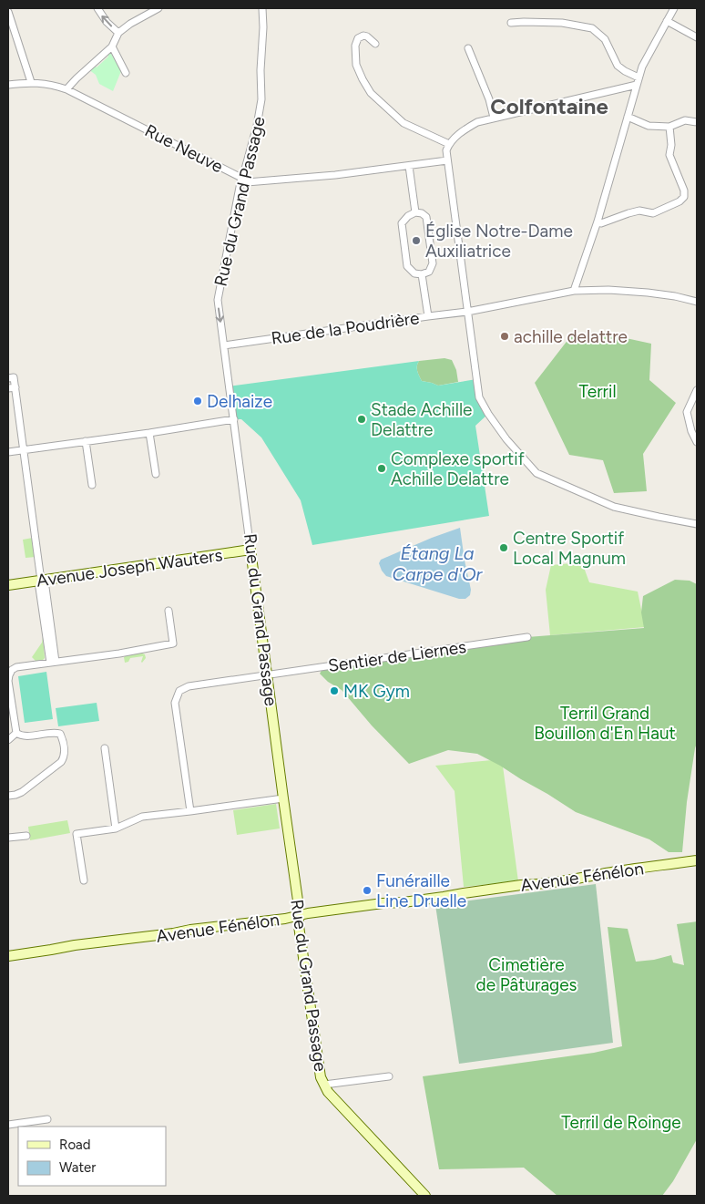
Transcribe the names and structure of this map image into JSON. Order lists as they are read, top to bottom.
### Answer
{
  "streets": {
    "street": [
      "Rue Neuve",
      "Rue du Grand Passage",
      "Rue de la Poudrière",
      "Avenue Joseph Wauters",
      "Sentier de Liernes",
      "Avenue Fénélon"
    ]
  },
  "crossings": [
    ["Rue Neuve", "Rue du Grand Passage"],
    ["Rue du Grand Passage", "Rue de la Poudrière"],
    ["Rue du Grand Passage", "Avenue Joseph Wauters"],
    ["Rue du Grand Passage", "Sentier de Liernes"],
    ["Rue du Grand Passage", "Avenue Fénélon"]
  ],
  "districts": ["Colfontaine"],
  "water": ["Étang La Carpe d'Or"],
  "parks": [
    "Terril",
    "Terril Grand Bouillon d'En Haut",
    "Cimetière de Pâturages",
    "Terril de Roinge"
  ],
  "places": [
    "Église Notre-Dame Auxiliatrice",
    "achille delattre",
    "Delhaize",
    "Stade Achille Delattre",
    "Complexe sportif Achille Delattre",
    "Centre Sportif Local Magnum",
    "MK Gym",
    "Funéraille Line Druelle"
  ],
  "legend": ["Road", "Water"]
}
